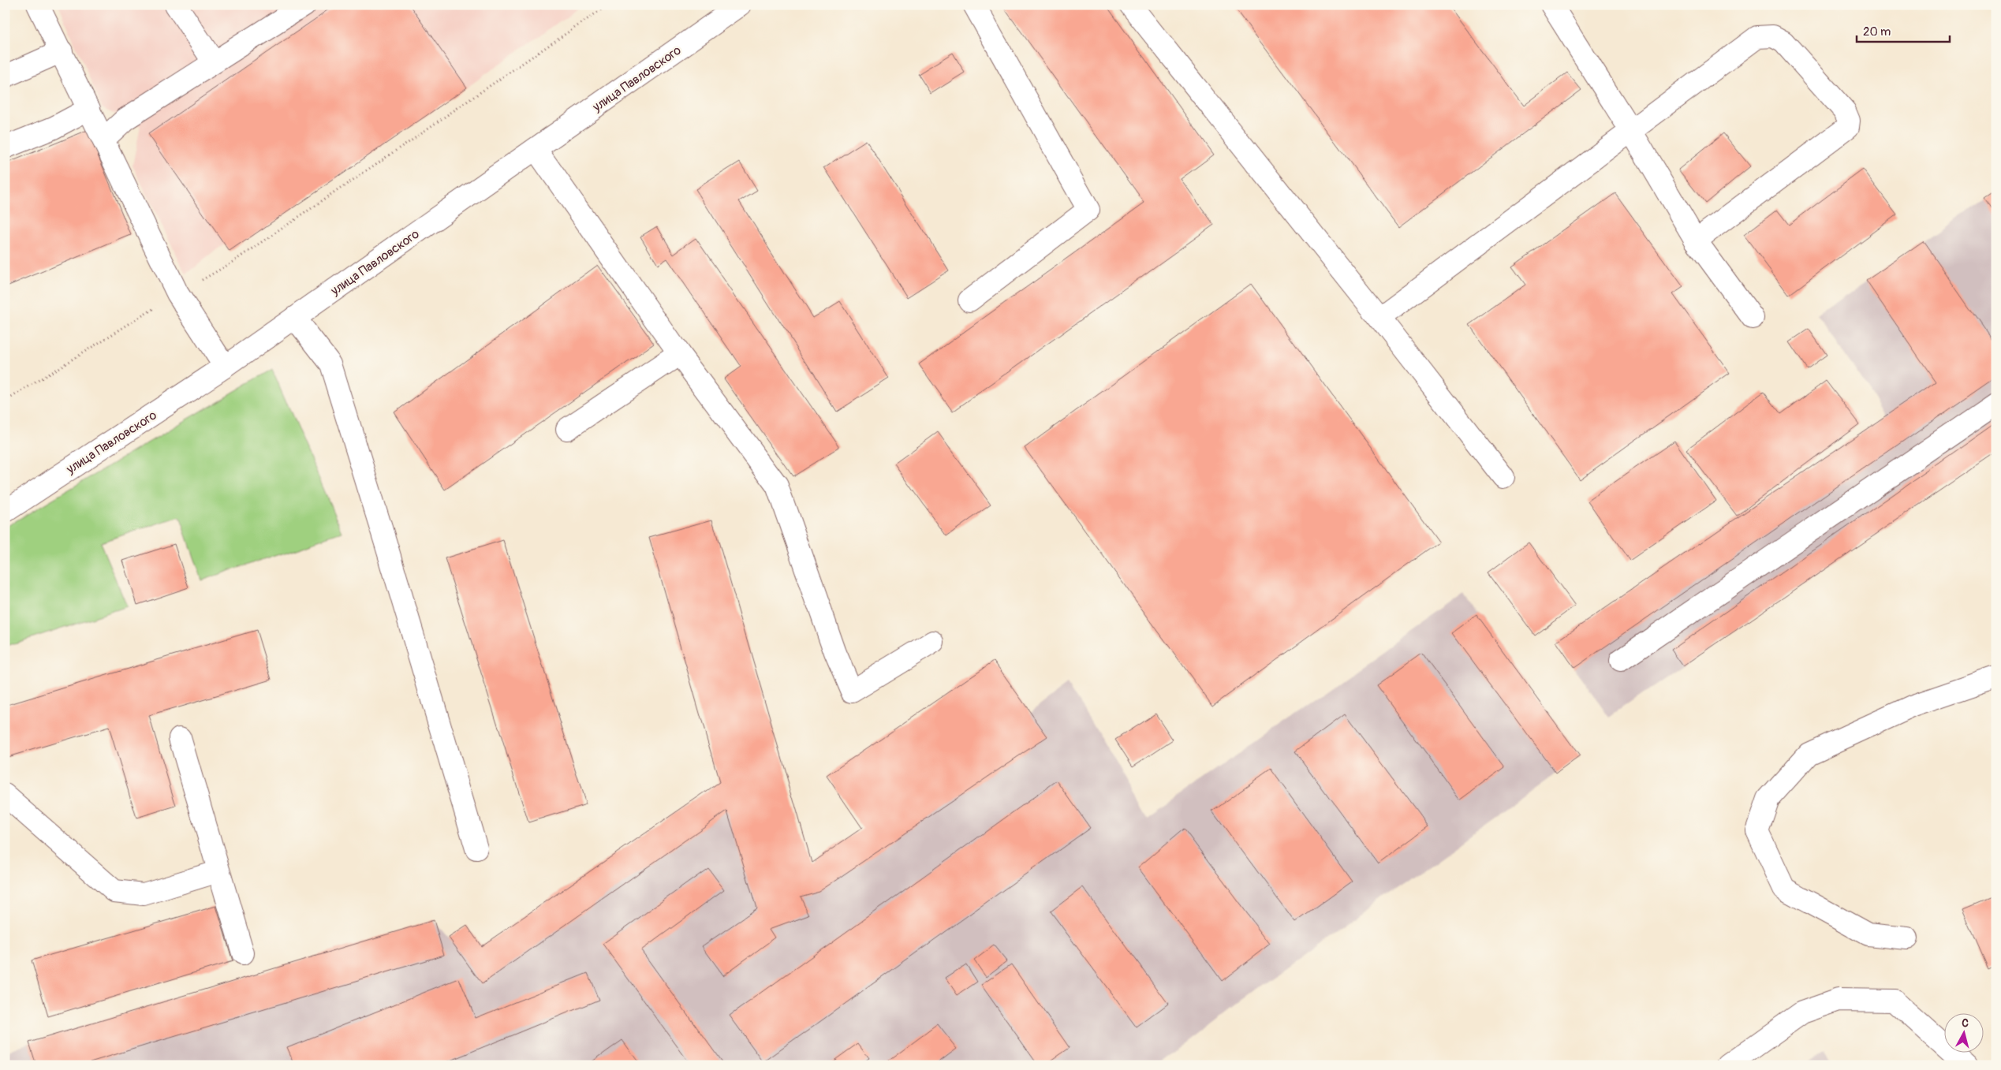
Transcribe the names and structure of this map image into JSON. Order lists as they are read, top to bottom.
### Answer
{
  "streets": {
    "street": ["улица Павловского"]
  },
  "scale_bar": "20 m",
  "north": "top"
}
